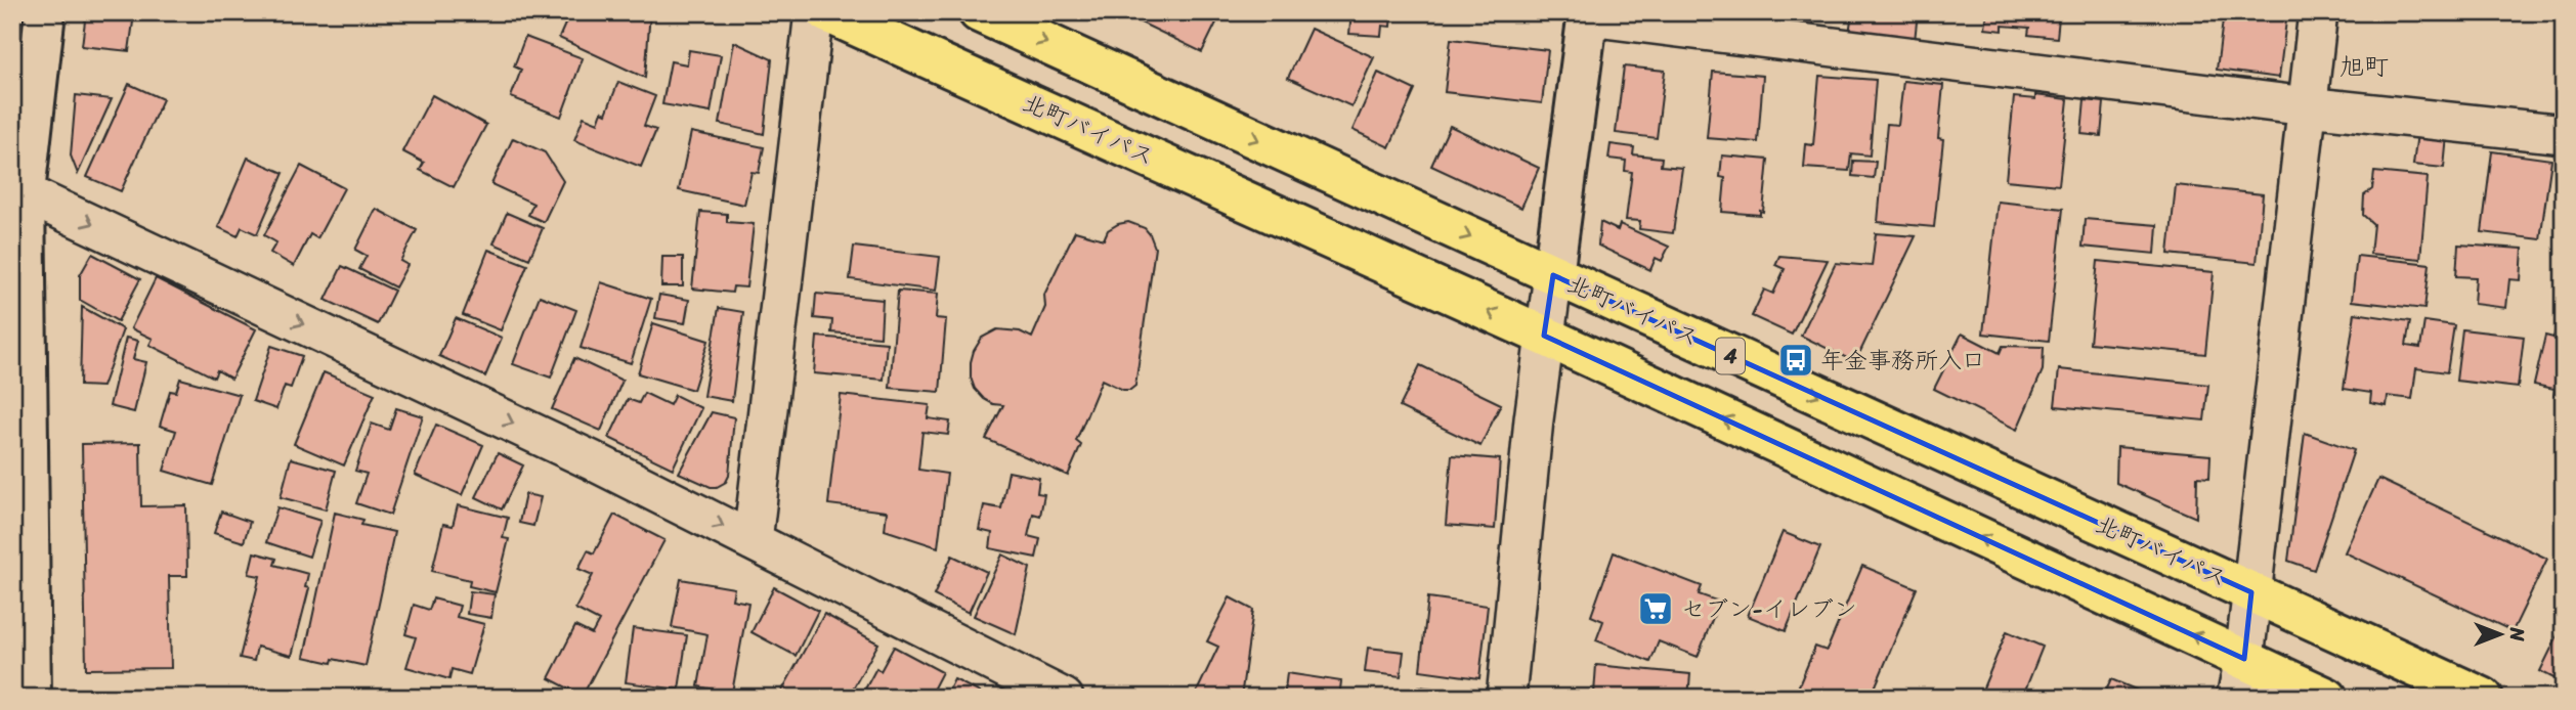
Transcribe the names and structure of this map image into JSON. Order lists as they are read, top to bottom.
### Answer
{
  "streets": {
    "highway": ["北町バイパス", "4"]
  },
  "districts": ["旭町"],
  "places": {
    "bus stop": ["年金事務所入口"],
    "supermarket": ["セブン-イレブン"]
  },
  "north": "right"
}
